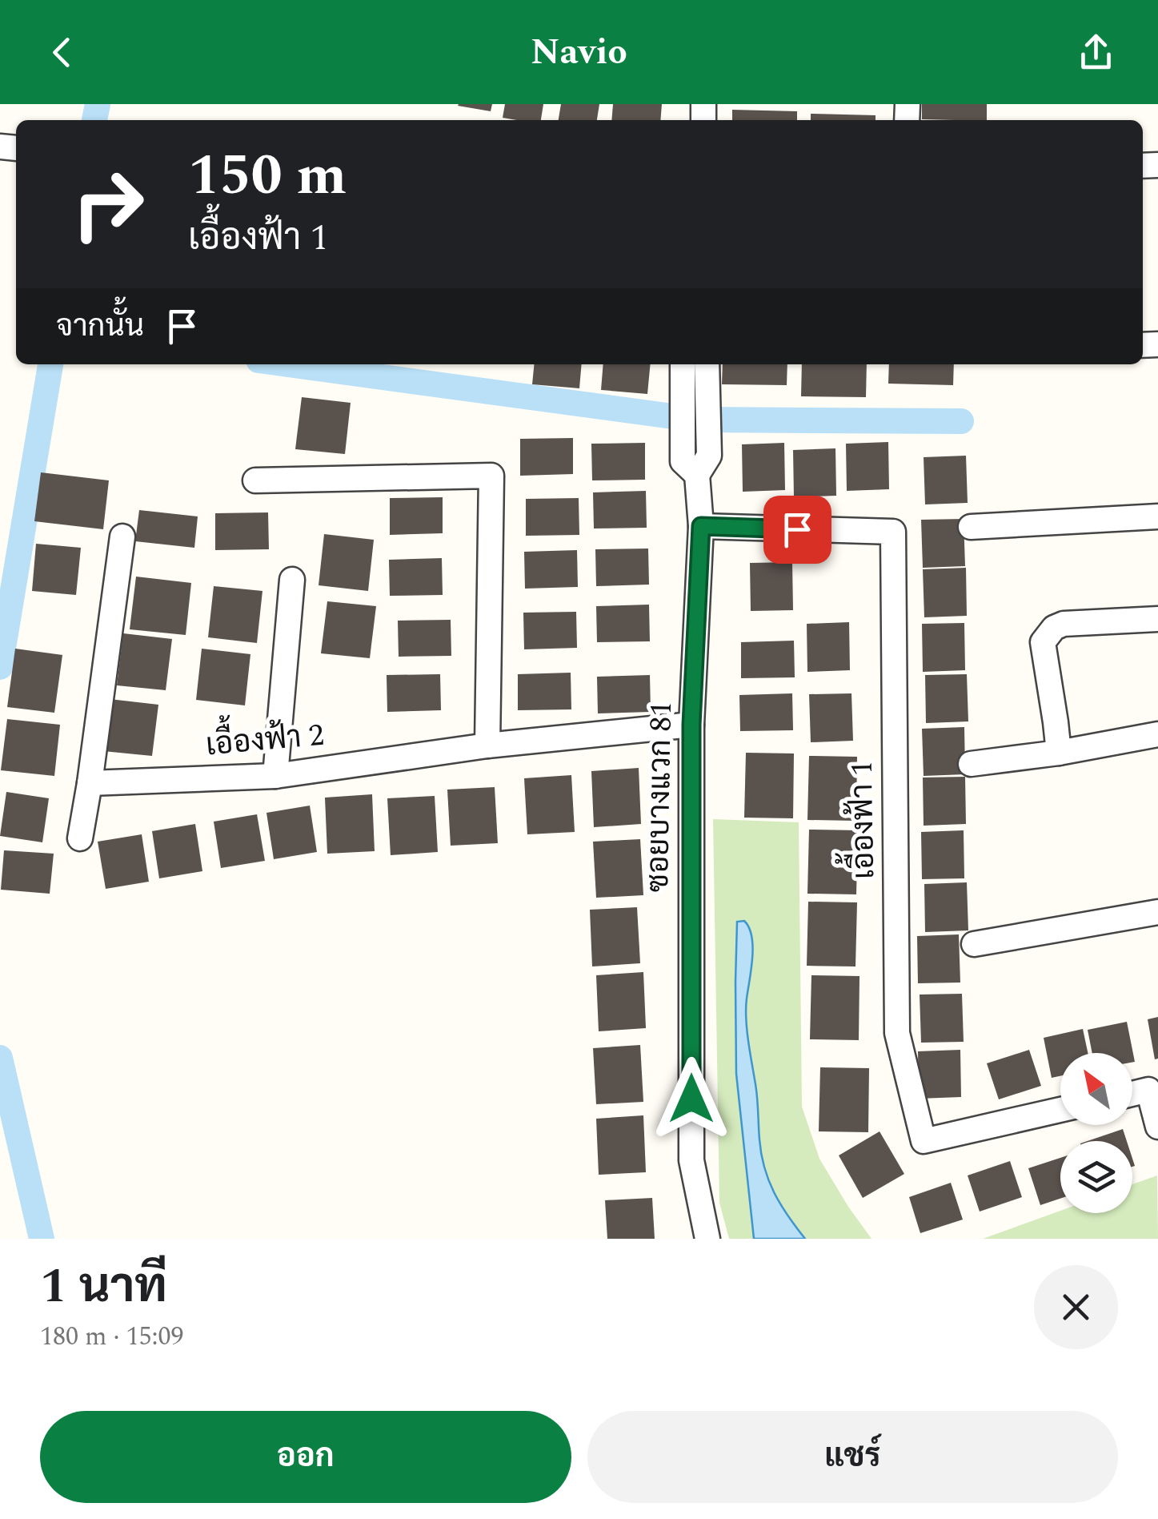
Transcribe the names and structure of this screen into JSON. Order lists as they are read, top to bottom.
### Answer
{
  "streets": {
    "street": ["เอื้องฟ้า 2", "ซอยบางแวก 81", "เอื้องฟ้า 1"]
  },
  "crossings": [
    ["เอื้องฟ้า 2", "ซอยบางแวก 81"],
    ["ซอยบางแวก 81", "เอื้องฟ้า 1"]
  ],
  "north": "top left",
  "page": {
    "header": "Navio",
    "turn": ["150 m", "เอื้องฟ้า 1"],
    "then": "จากนั้น",
    "heading": ["1 นาที", "180 m · 15:09"],
    "buttons": ["ออก", "แชร์"]
  }
}
